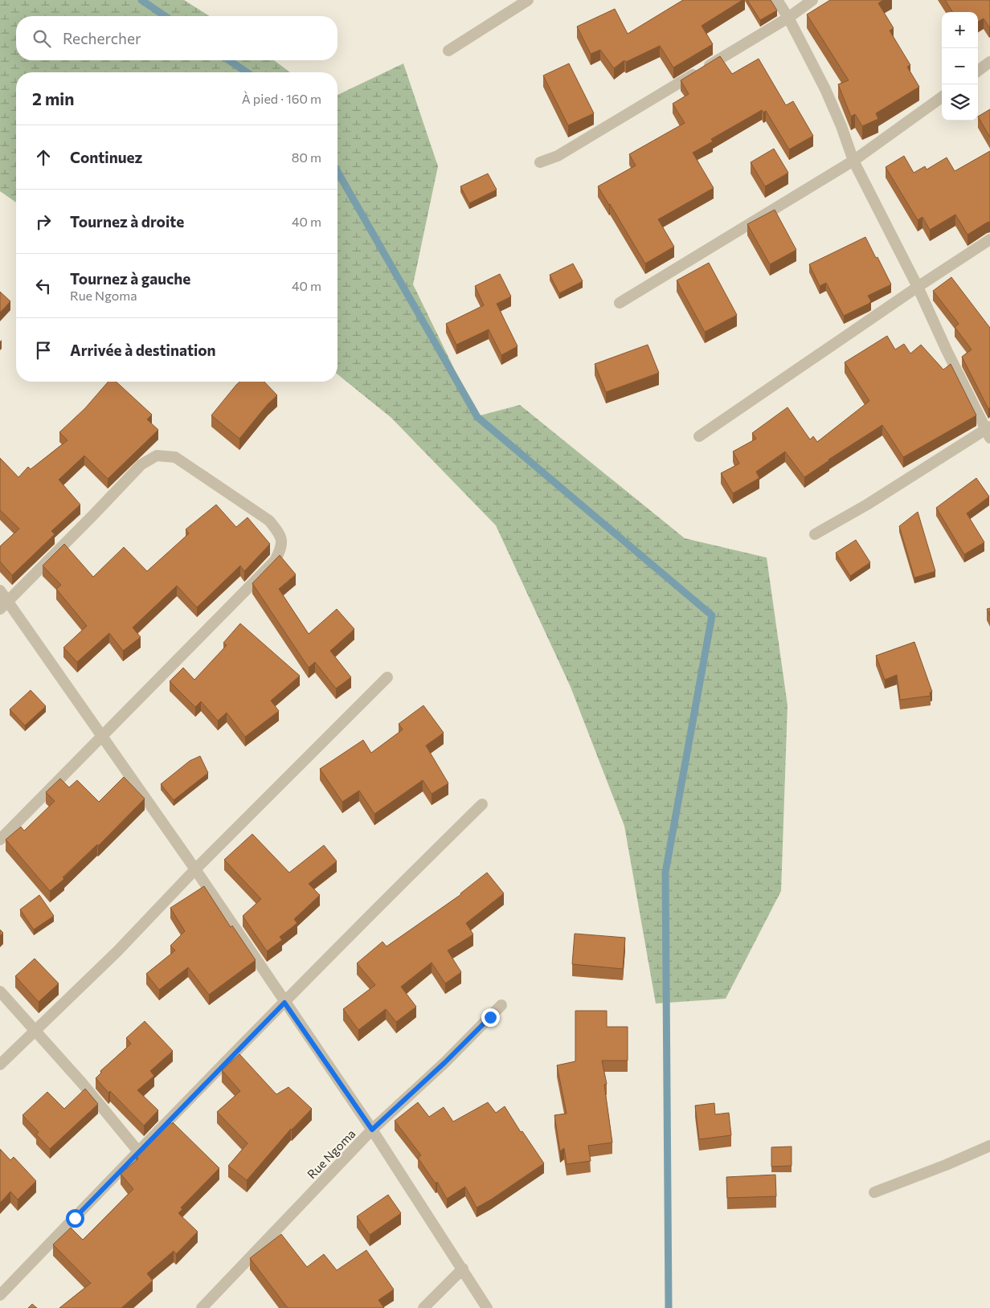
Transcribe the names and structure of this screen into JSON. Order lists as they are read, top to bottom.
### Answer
{
  "streets": {
    "street": ["Rue Ngoma"]
  },
  "page": {
    "map_buttons": ["+", "−"],
    "search": "Rechercher",
    "heading": ["2 min", "À pied · 160 m"],
    "list": [
      ["Continuez", "80 m"],
      ["Tournez à droite", "40 m"],
      ["Tournez à gauche", "Rue Ngoma", "40 m"],
      "Arrivée à destination"
    ]
  }
}
